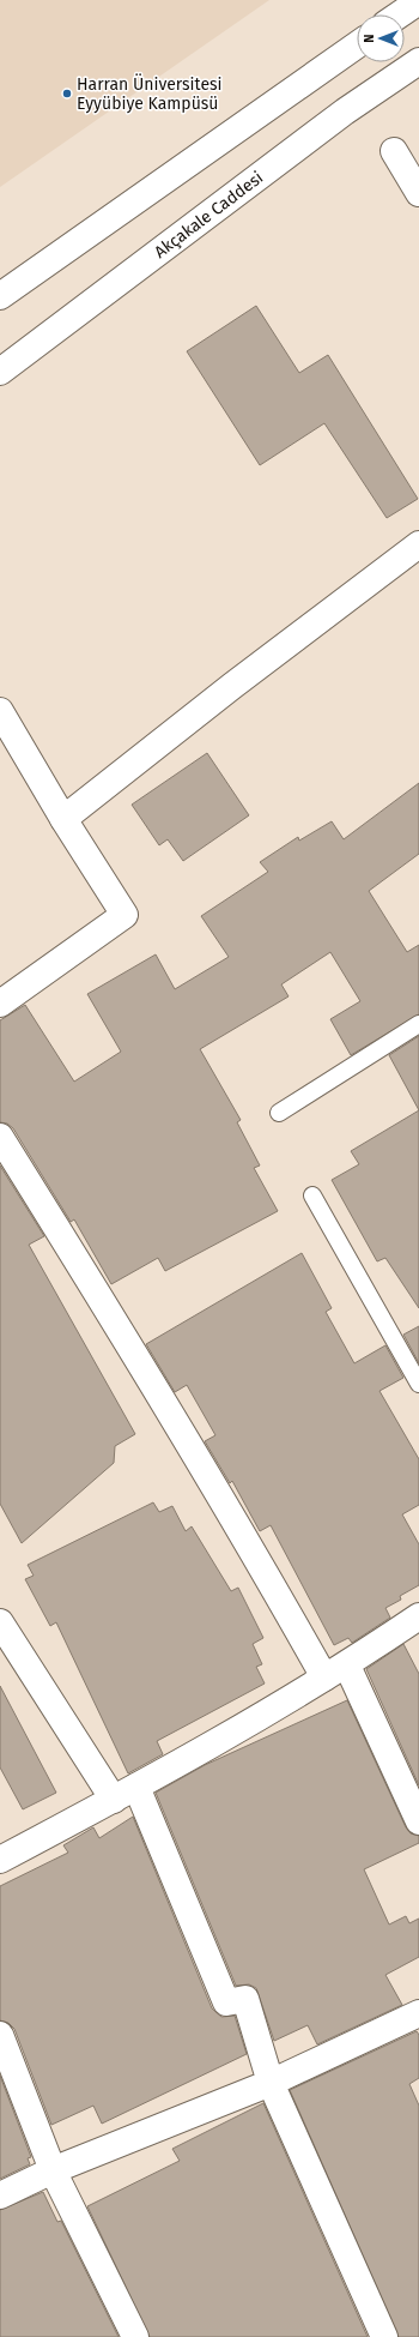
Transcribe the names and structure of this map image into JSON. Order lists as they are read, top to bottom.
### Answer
{
  "streets": {
    "street": ["Akçakale Caddesi"]
  },
  "places": ["Harran Üniversitesi Eyyübiye Kampüsü"],
  "north": "left"
}
